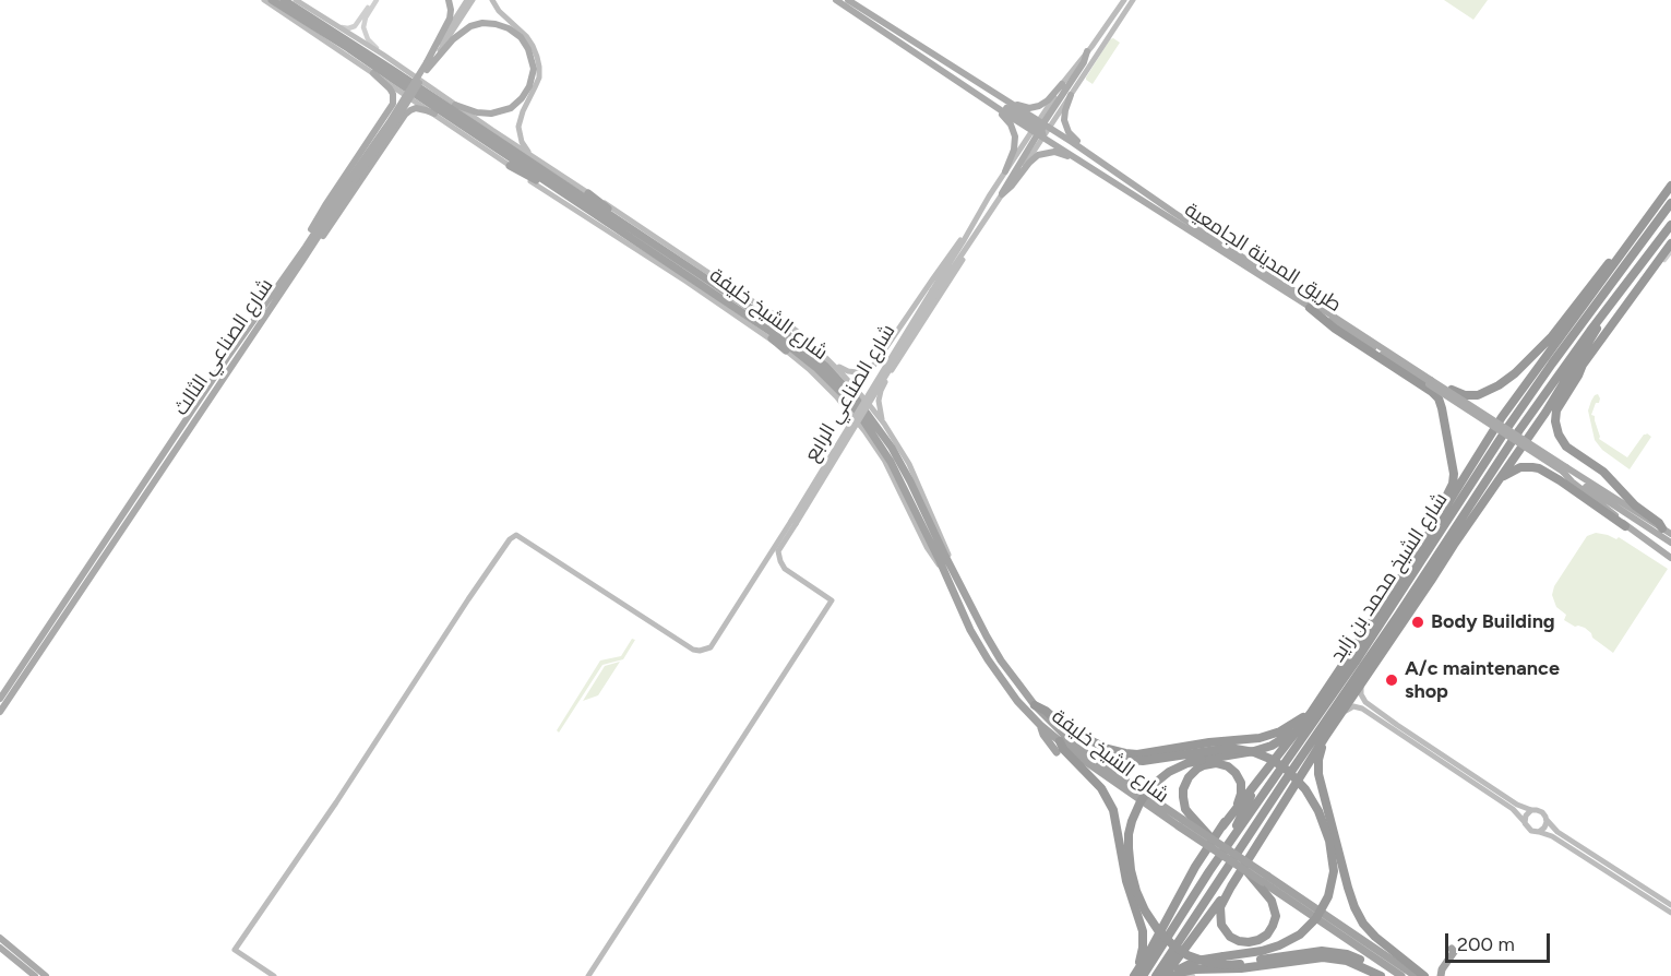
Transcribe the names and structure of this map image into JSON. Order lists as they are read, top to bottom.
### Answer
{
  "streets": {
    "highway": ["شارع الشيخ خليفة", "شارع الشيخ محمد بن زايد"],
    "main road": ["طريق المدينة الجامعية", "شارع الصناعي الثالث", "شارع الصناعي الرابع"]
  },
  "crossings": [
    ["طريق المدينة الجامعية", "شارع الصناعي الرابع"]
  ],
  "places": ["Body Building", "A/c maintenance shop"],
  "scale_bar": "200 m"
}
